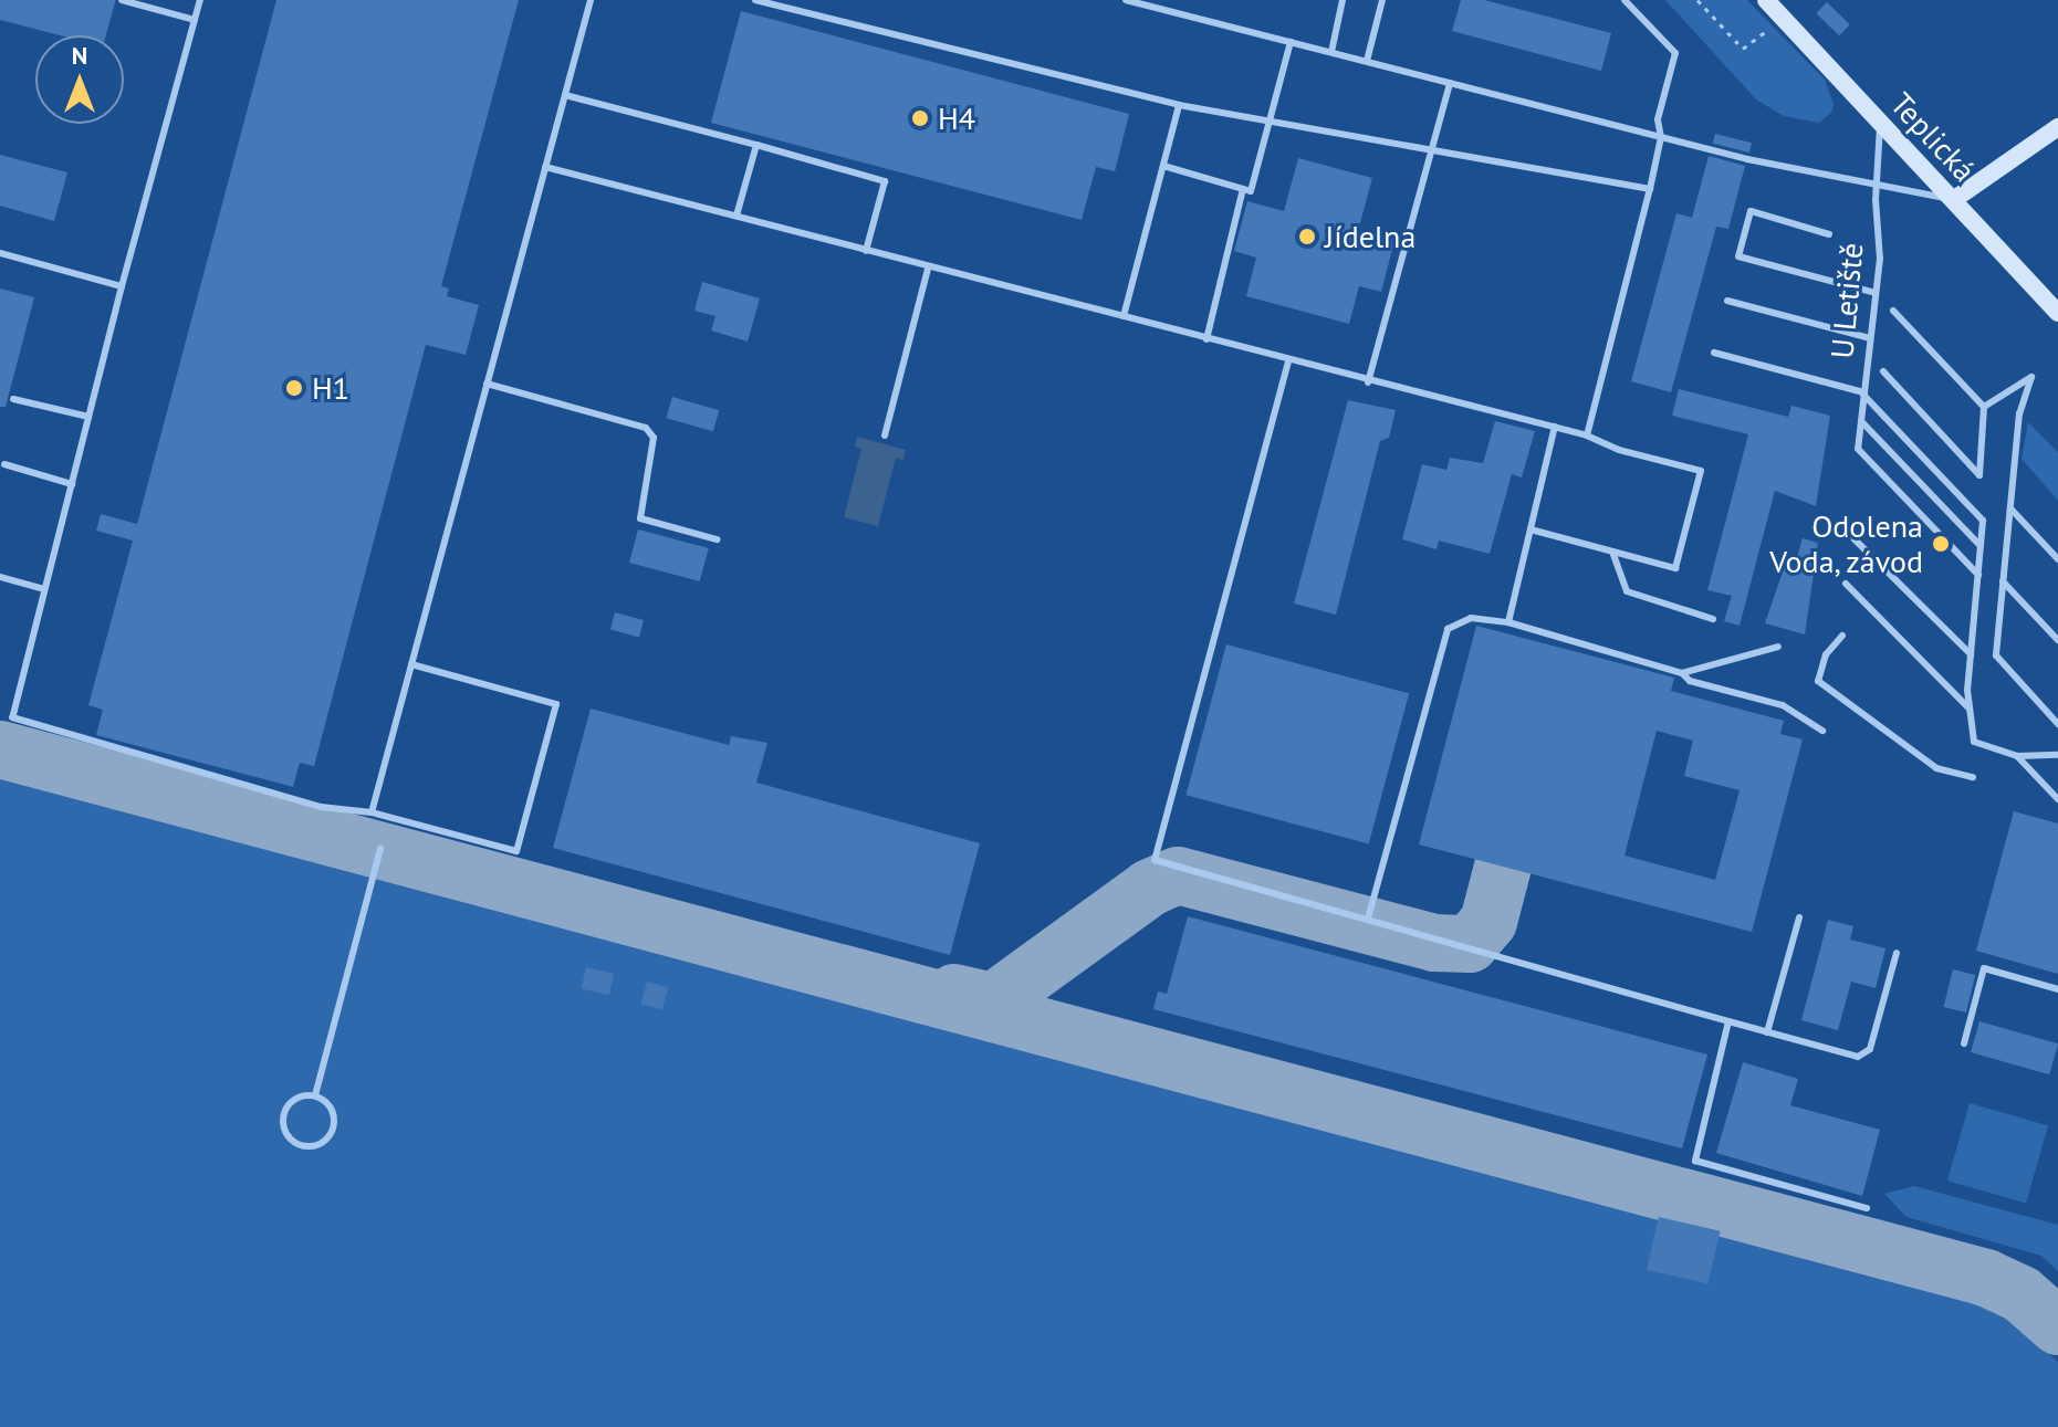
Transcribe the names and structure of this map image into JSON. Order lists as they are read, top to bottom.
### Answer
{
  "streets": {
    "main road": ["Teplická"],
    "lane": ["U Letiště"]
  },
  "crossings": [
    ["Teplická", "U Letiště"]
  ],
  "places": [
    "H4",
    "Jídelna",
    "H1",
    "Odolena Voda, závod"
  ],
  "north": "top"
}
